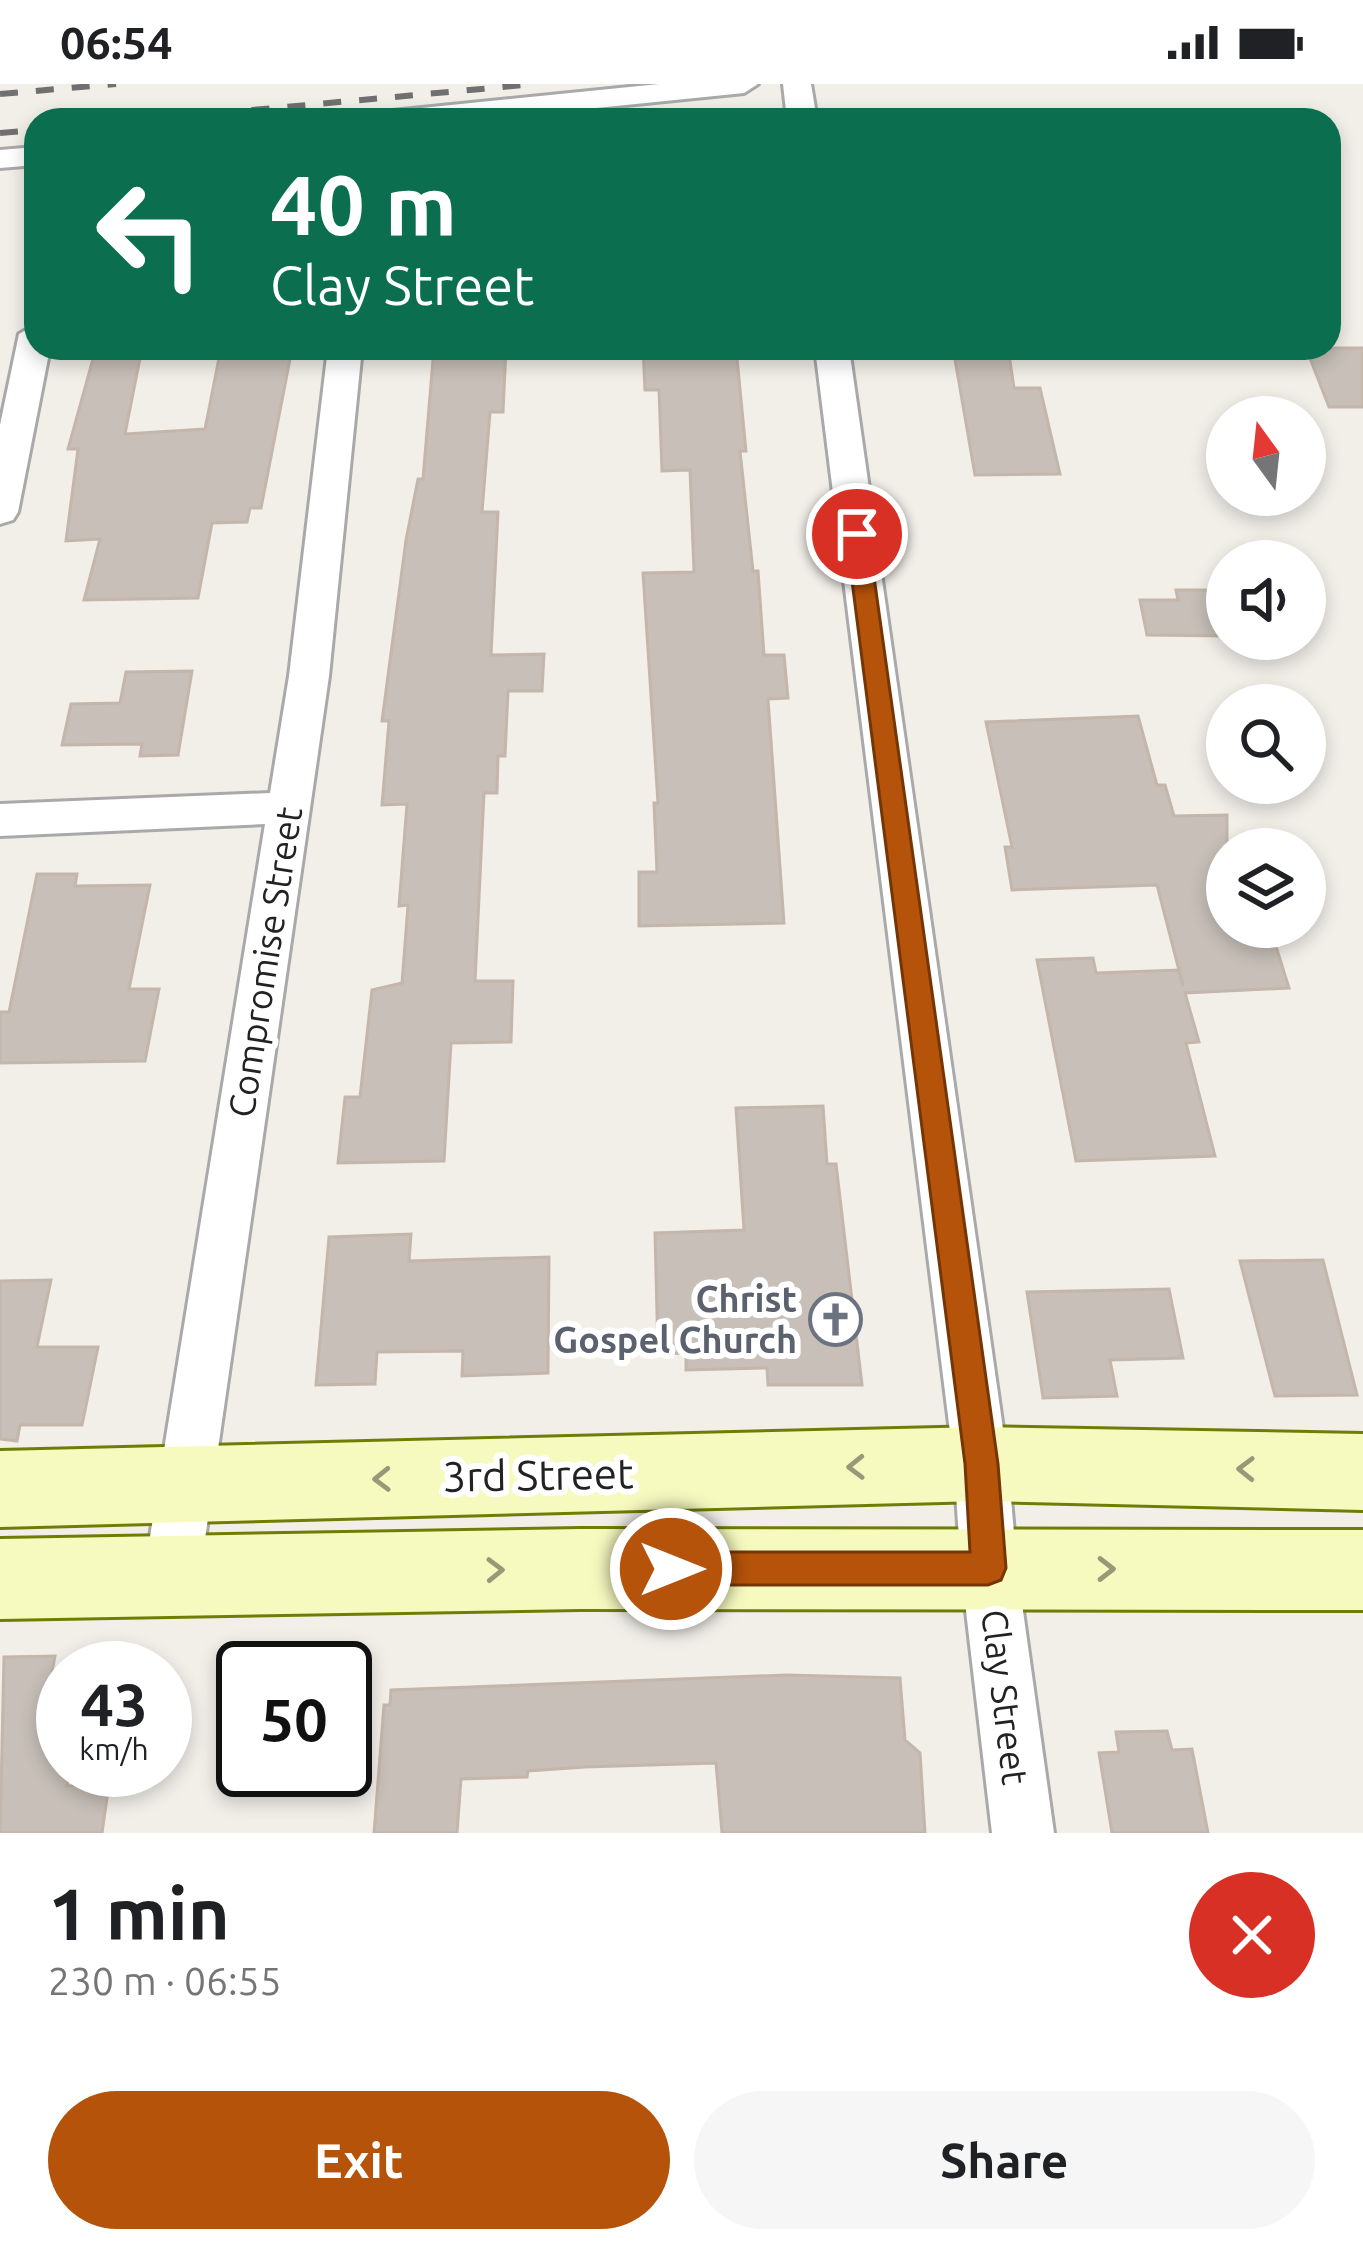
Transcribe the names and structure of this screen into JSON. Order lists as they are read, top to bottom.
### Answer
{
  "streets": {
    "main road": ["3rd Street"],
    "street": ["Compromise Street", "Clay Street"]
  },
  "crossings": [
    ["Compromise Street", "3rd Street"],
    ["3rd Street", "Clay Street"]
  ],
  "places": {
    "church": ["Christ Gospel Church"]
  },
  "north": "top",
  "page": {
    "status": "06:54",
    "turn": ["40 m", "Clay Street"],
    "speed": "43 km/h",
    "limit": "50",
    "heading": ["1 min", "230 m · 06:55"],
    "buttons": ["Exit", "Share"]
  }
}
